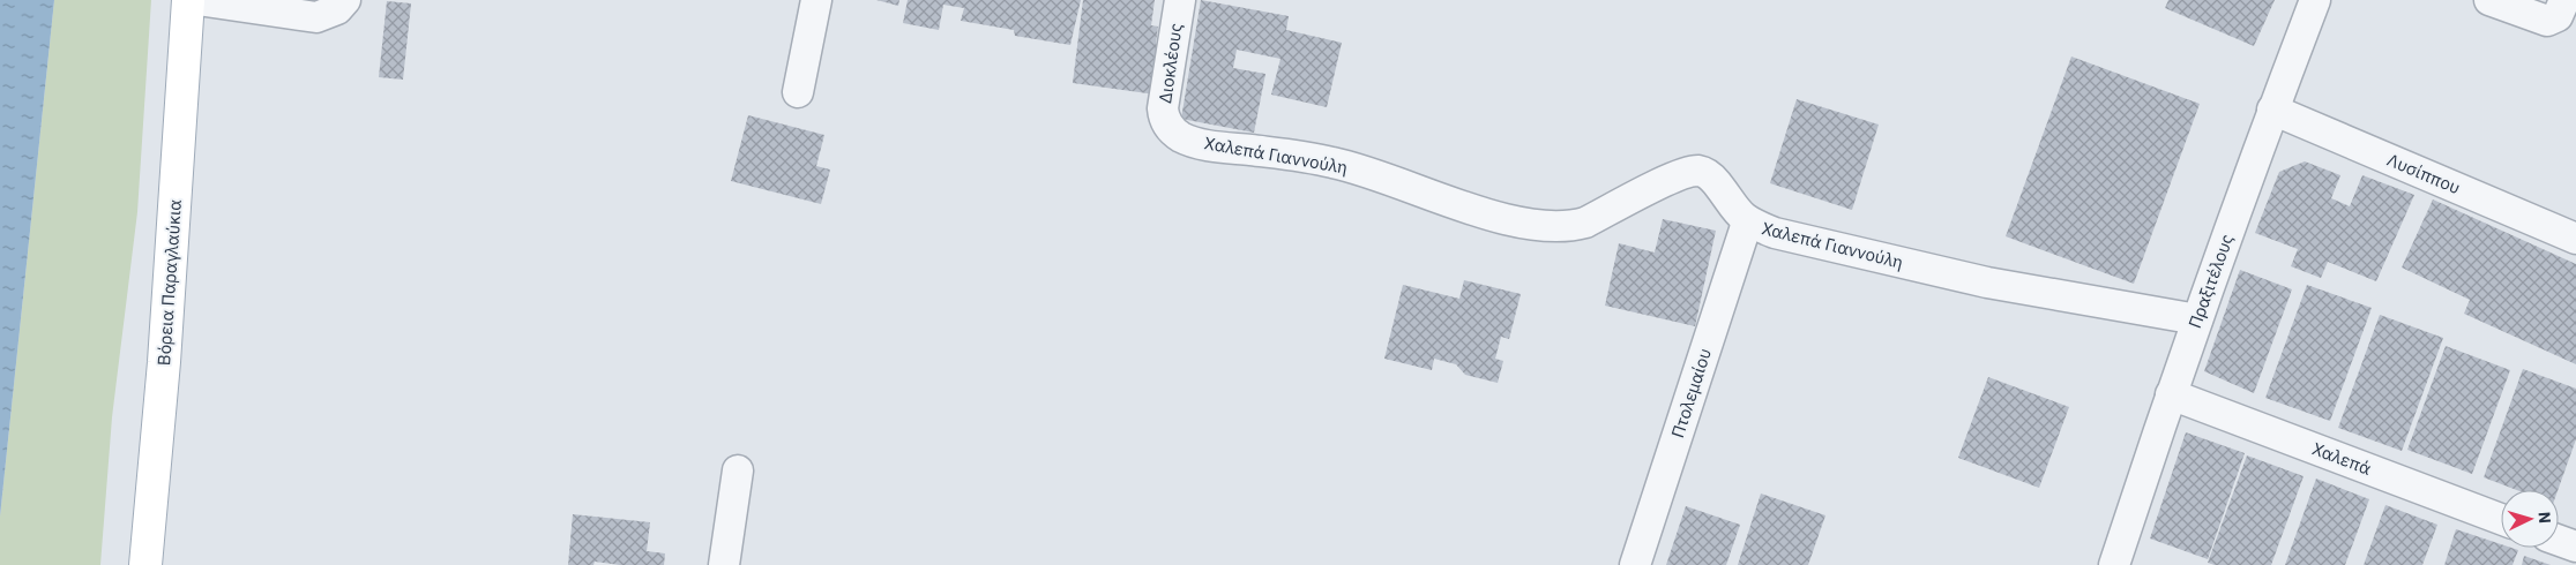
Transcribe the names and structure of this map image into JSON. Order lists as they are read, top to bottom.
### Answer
{
  "streets": {
    "main road": ["Βόρεια Παραγλαύκια"],
    "street": [
      "Διοκλέους",
      "Χαλεπά Γιαννούλη",
      "Λυσίππου",
      "Πραξιτέλους",
      "Πτολεμαίου",
      "Χαλεπά"
    ]
  },
  "crossings": [
    ["Διοκλέους", "Χαλεπά Γιαννούλη"],
    ["Χαλεπά Γιαννούλη", "Πραξιτέλους"],
    ["Χαλεπά Γιαννούλη", "Πτολεμαίου"],
    ["Λυσίππου", "Πραξιτέλους"],
    ["Πραξιτέλους", "Χαλεπά"]
  ],
  "north": "right"
}
